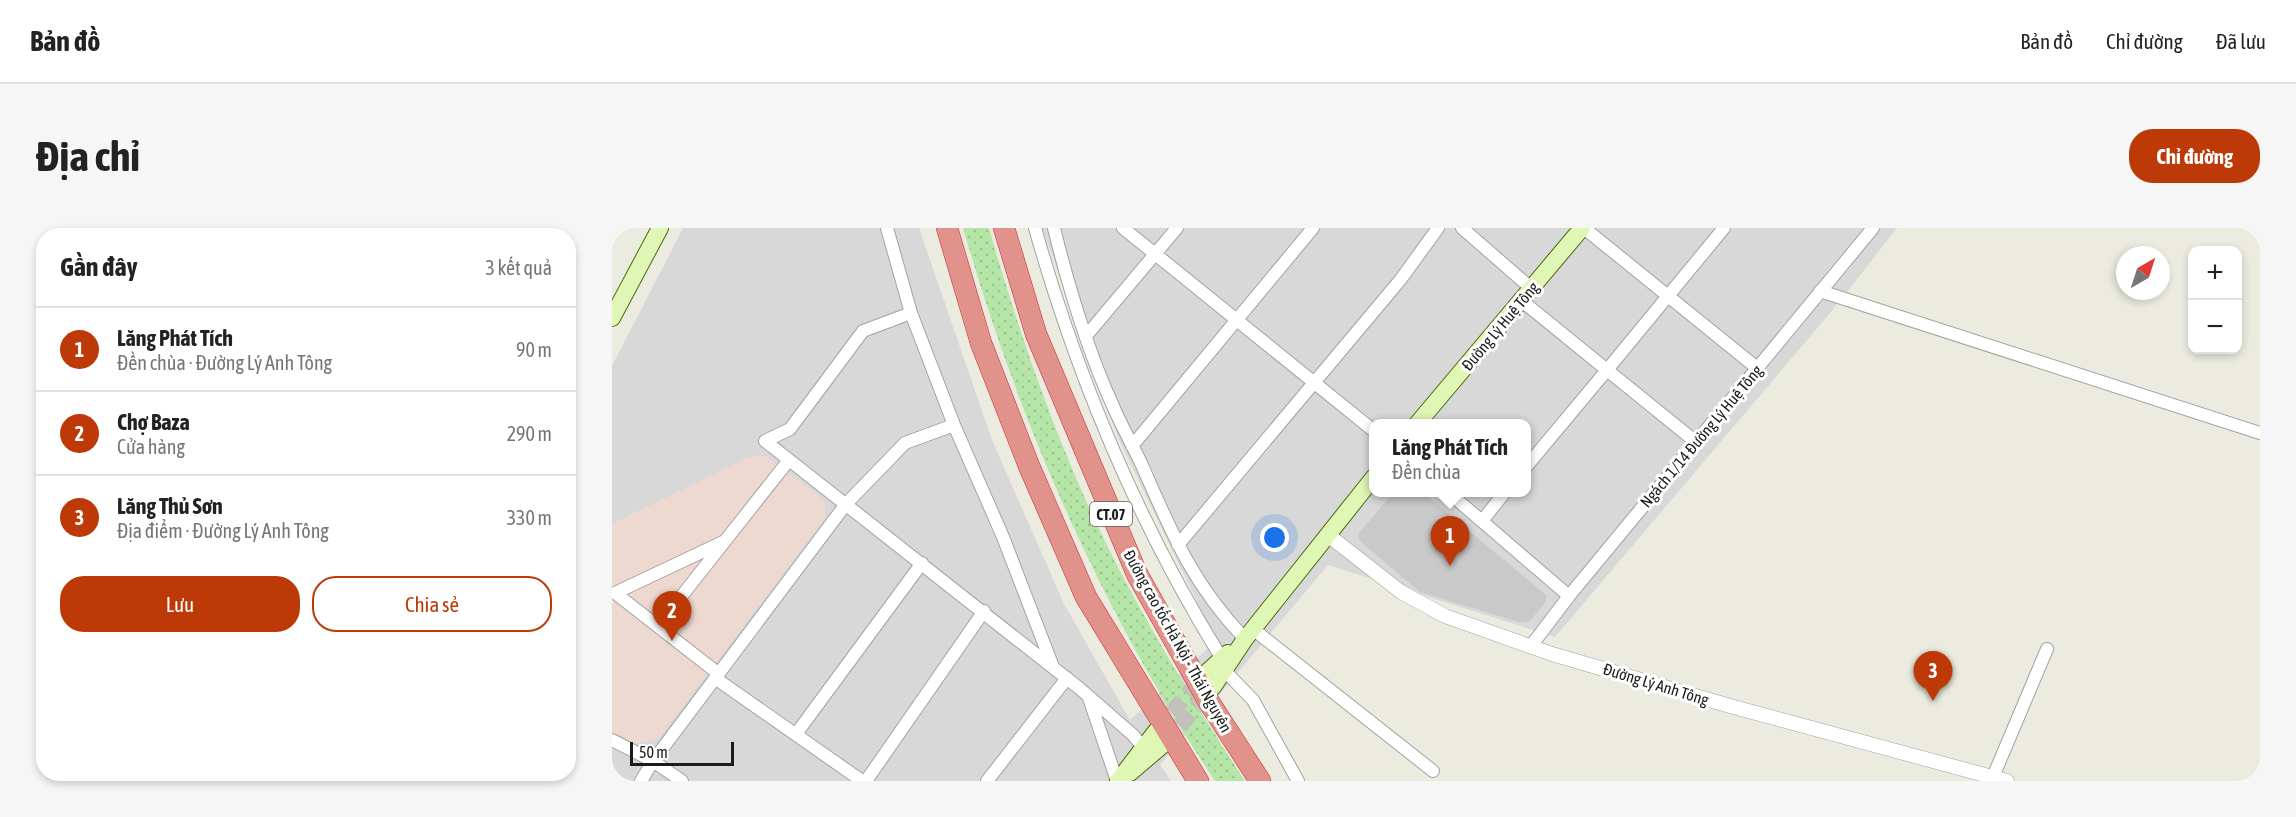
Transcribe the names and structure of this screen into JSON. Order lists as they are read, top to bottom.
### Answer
{
  "streets": {
    "highway": ["CT.07", "Đường cao tốc Hà Nội - Thái Nguyên"],
    "main road": ["Đường Lý Huệ Tông"],
    "street": ["Ngách 1/14 Đường Lý Huệ Tông", "Đường Lý Anh Tông"]
  },
  "crossings": [
    ["Ngách 1/14 Đường Lý Huệ Tông", "Đường Lý Anh Tông"]
  ],
  "scale_bar": "50 m",
  "north": "top right",
  "page": {
    "header": "Bản đồ",
    "nav": ["Bản đồ", "Chỉ đường", "Đã lưu"],
    "buttons": [
      "Chỉ đường",
      ["Lưu", "Chia sẻ"]
    ],
    "title": "Địa chỉ",
    "heading": ["Gần đây", "3 kết quả"],
    "map_buttons": ["+", "−"],
    "list": [
      {
        "mark": "1",
        "name": "Lăng Phát Tích",
        "note": "Đền chùa · Đường Lý Anh Tông",
        "value": "90 m"
      },
      {
        "mark": "2",
        "name": "Chợ Baza",
        "note": "Cửa hàng",
        "value": "290 m"
      },
      {
        "mark": "3",
        "name": "Lăng Thủ Sơn",
        "note": "Địa điểm · Đường Lý Anh Tông",
        "value": "330 m"
      }
    ],
    "popup": ["Lăng Phát Tích", "Đền chùa"],
    "pins": ["1", "2", "3"],
    "scale": "50 m"
  }
}
